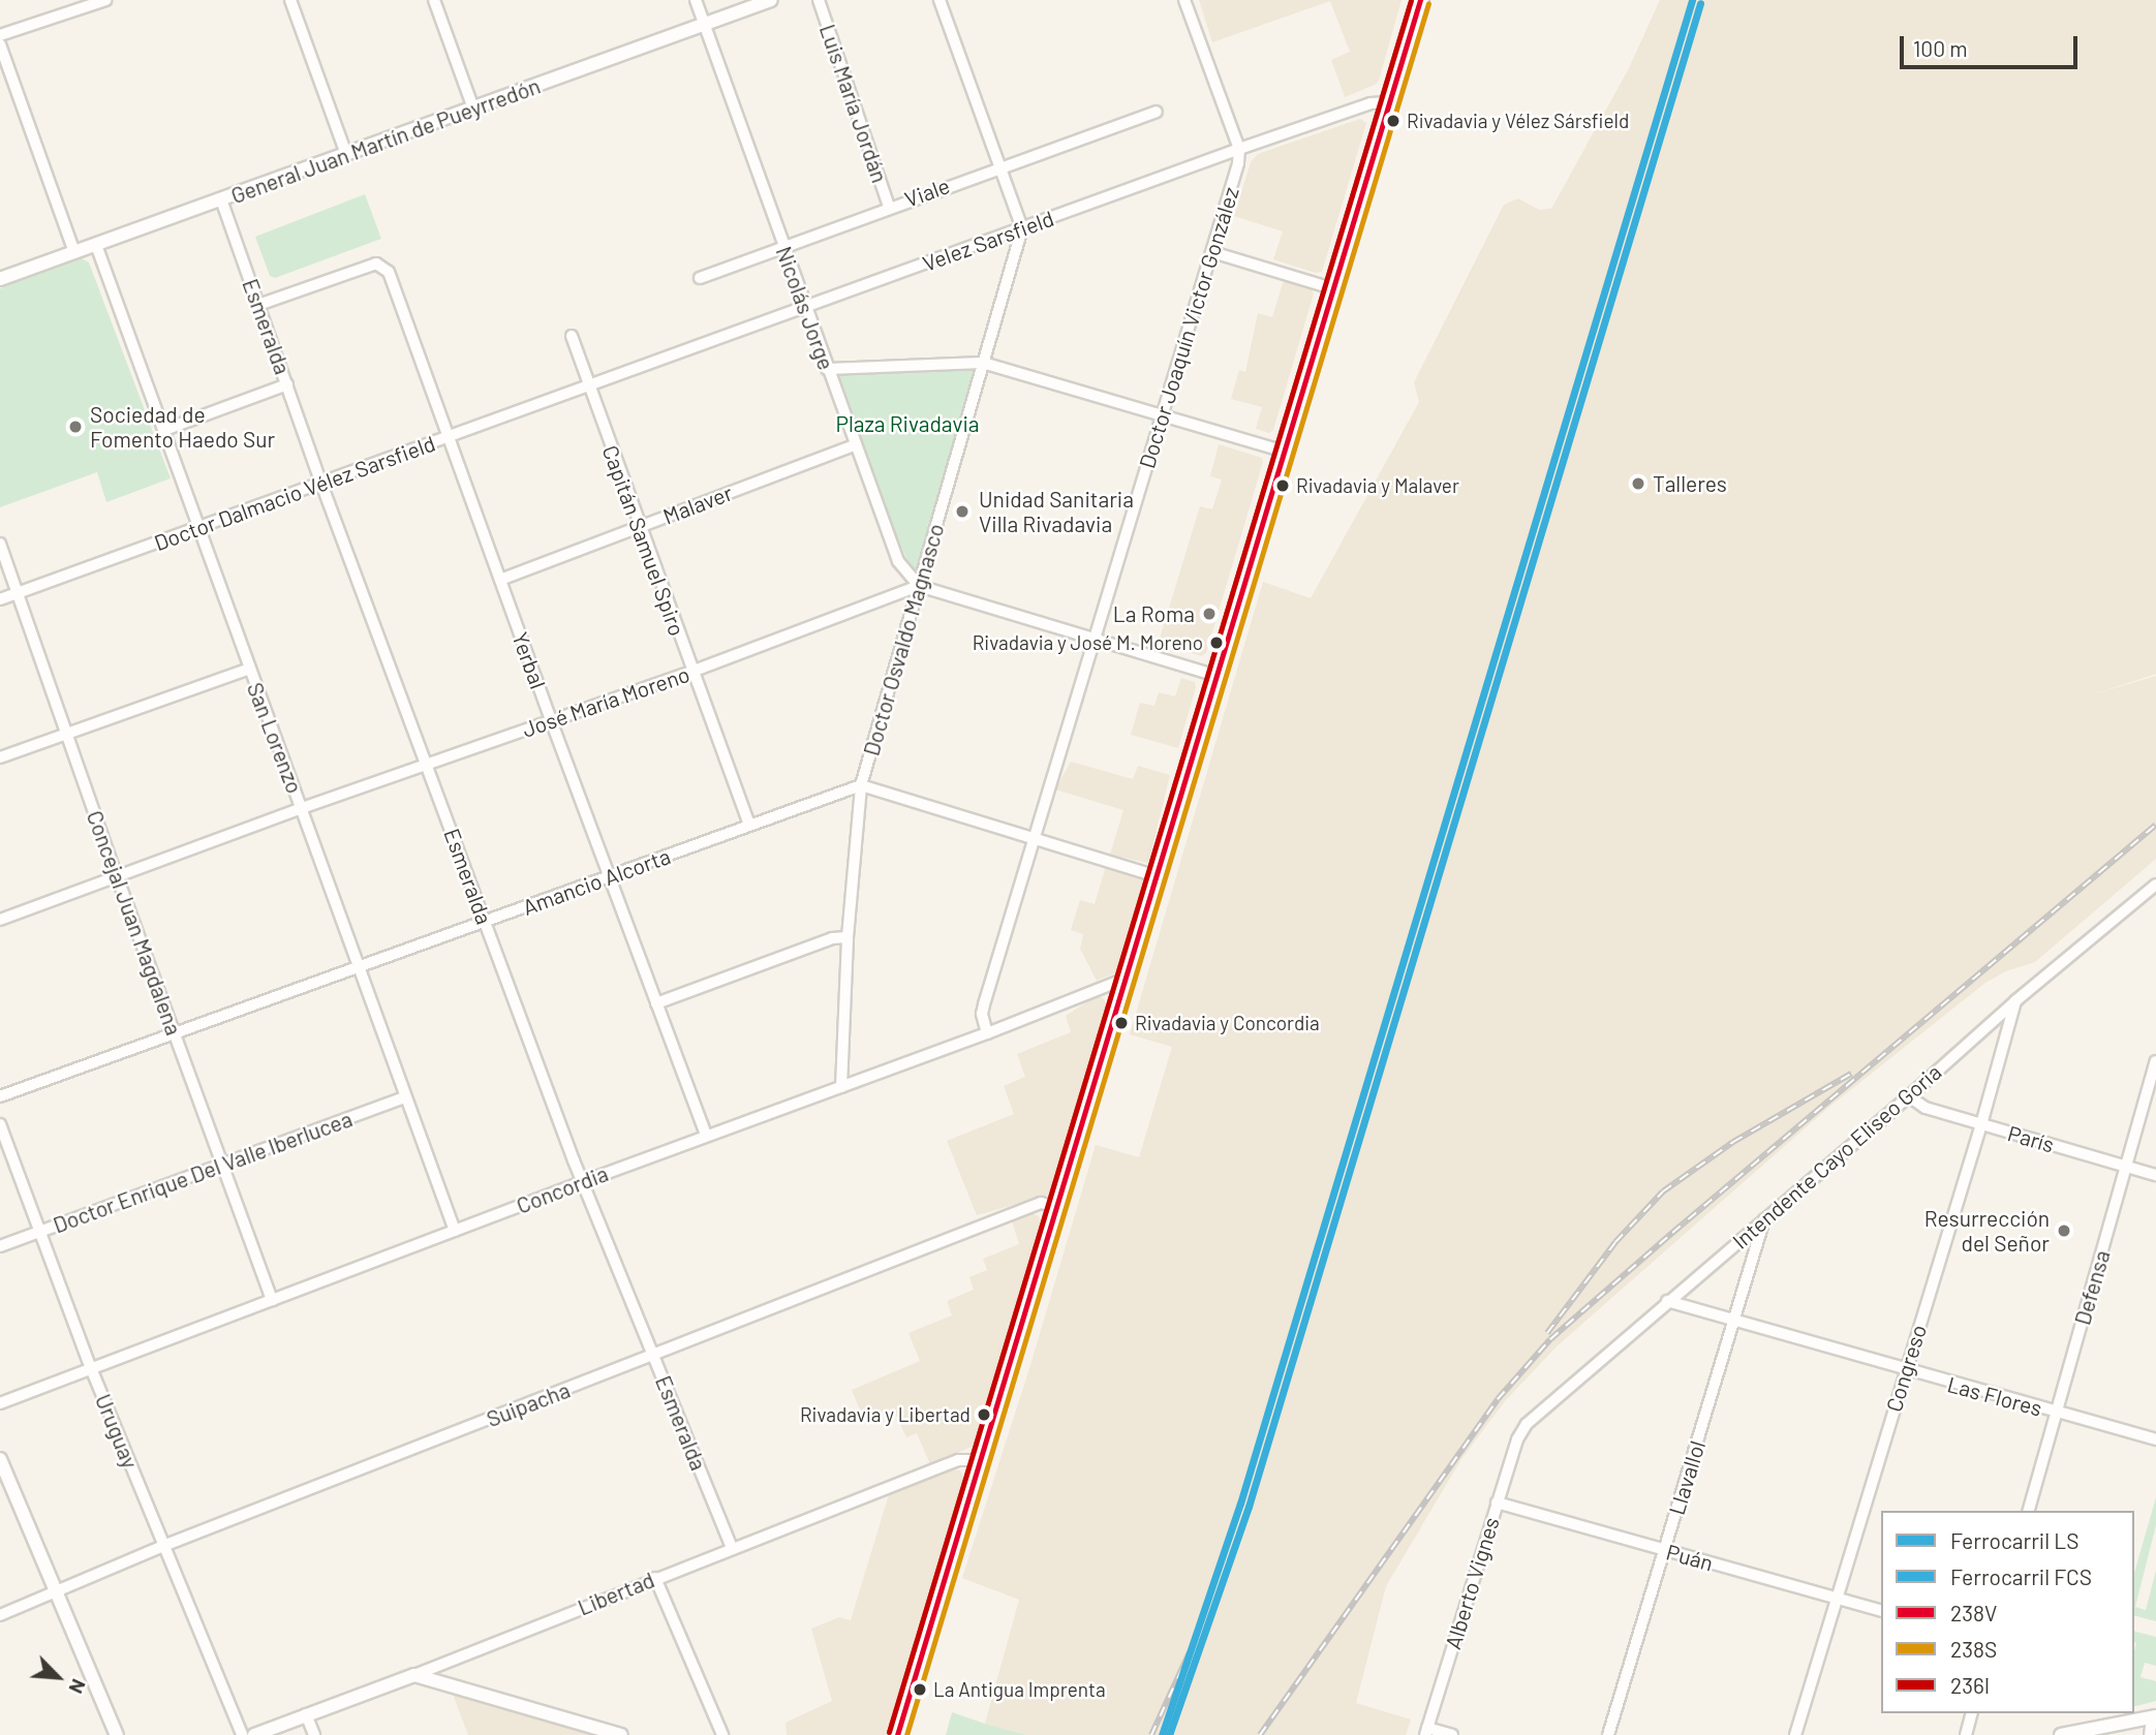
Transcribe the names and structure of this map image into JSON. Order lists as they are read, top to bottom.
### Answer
{
  "streets": {
    "street": [
      "Luis María Jordán",
      "General Juan Martín de Pueyrredón",
      "Viale",
      "Velez Sarsfield",
      "Nicolás Jorge",
      "Esmeralda",
      "Doctor Joaquín Victor González",
      "Doctor Dalmacio Vélez Sarsfield",
      "Malaver",
      "Capitán Samuel Spiro",
      "Doctor Osvaldo Magnasco",
      "Yerbal",
      "José María Moreno",
      "San Lorenzo",
      "Amancio Alcorta",
      "Concejal Juan Magdalena",
      "París",
      "Intendente Cayo Eliseo Goria",
      "Doctor Enrique Del Valle Iberlucea",
      "Concordia",
      "Defensa",
      "Congreso",
      "Las Flores",
      "Suipacha",
      "Uruguay",
      "Llavallol",
      "Puán",
      "Alberto Vignes",
      "Libertad"
    ]
  },
  "crossings": [
    ["Luis María Jordán", "Viale"],
    ["General Juan Martín de Pueyrredón", "Nicolás Jorge"],
    ["General Juan Martín de Pueyrredón", "Esmeralda"],
    ["General Juan Martín de Pueyrredón", "San Lorenzo"],
    ["Viale", "Nicolás Jorge"],
    ["Velez Sarsfield", "Nicolás Jorge"],
    ["Velez Sarsfield", "Doctor Joaquín Victor González"],
    ["Velez Sarsfield", "Doctor Dalmacio Vélez Sarsfield"],
    ["Velez Sarsfield", "Capitán Samuel Spiro"],
    ["Velez Sarsfield", "Doctor Osvaldo Magnasco"],
    ["Nicolás Jorge", "Malaver"],
    ["Nicolás Jorge", "Doctor Osvaldo Magnasco"],
    ["Nicolás Jorge", "José María Moreno"],
    ["Esmeralda", "Doctor Dalmacio Vélez Sarsfield"],
    ["Esmeralda", "Yerbal"],
    ["Esmeralda", "José María Moreno"],
    ["Esmeralda", "Amancio Alcorta"],
    ["Esmeralda", "Concordia"],
    ["Esmeralda", "Suipacha"],
    ["Esmeralda", "Libertad"],
    ["Doctor Joaquín Victor González", "Concordia"],
    ["Doctor Dalmacio Vélez Sarsfield", "Capitán Samuel Spiro"],
    ["Doctor Dalmacio Vélez Sarsfield", "Yerbal"],
    ["Doctor Dalmacio Vélez Sarsfield", "San Lorenzo"],
    ["Doctor Dalmacio Vélez Sarsfield", "Concejal Juan Magdalena"],
    ["Malaver", "Capitán Samuel Spiro"],
    ["Malaver", "Yerbal"],
    ["Capitán Samuel Spiro", "José María Moreno"],
    ["Capitán Samuel Spiro", "Amancio Alcorta"],
    ["Doctor Osvaldo Magnasco", "José María Moreno"],
    ["Doctor Osvaldo Magnasco", "Amancio Alcorta"],
    ["Doctor Osvaldo Magnasco", "Concordia"],
    ["Yerbal", "José María Moreno"],
    ["Yerbal", "Amancio Alcorta"],
    ["Yerbal", "Concordia"],
    ["José María Moreno", "San Lorenzo"],
    ["José María Moreno", "Concejal Juan Magdalena"],
    ["San Lorenzo", "Amancio Alcorta"],
    ["San Lorenzo", "Doctor Enrique Del Valle Iberlucea"],
    ["San Lorenzo", "Concordia"],
    ["Amancio Alcorta", "Concejal Juan Magdalena"],
    ["Concejal Juan Magdalena", "Doctor Enrique Del Valle Iberlucea"],
    ["Concejal Juan Magdalena", "Concordia"],
    ["París", "Intendente Cayo Eliseo Goria"],
    ["París", "Defensa"],
    ["París", "Congreso"],
    ["Intendente Cayo Eliseo Goria", "Congreso"],
    ["Intendente Cayo Eliseo Goria", "Las Flores"],
    ["Intendente Cayo Eliseo Goria", "Llavallol"],
    ["Intendente Cayo Eliseo Goria", "Alberto Vignes"],
    ["Doctor Enrique Del Valle Iberlucea", "Uruguay"],
    ["Concordia", "Uruguay"],
    ["Defensa", "Las Flores"],
    ["Congreso", "Las Flores"],
    ["Congreso", "Puán"],
    ["Las Flores", "Llavallol"],
    ["Suipacha", "Uruguay"],
    ["Llavallol", "Puán"],
    ["Puán", "Alberto Vignes"]
  ],
  "parks": ["Plaza Rivadavia"],
  "places": [
    "Rivadavia y Vélez Sársfield",
    "Sociedad de Fomento Haedo Sur",
    "Talleres",
    "Rivadavia y Malaver",
    "Unidad Sanitaria Villa Rivadavia",
    "La Roma",
    "Rivadavia y José M. Moreno",
    "Rivadavia y Concordia",
    "Resurrección del Señor",
    "Rivadavia y Libertad",
    "La Antigua Imprenta"
  ],
  "lines": [
    "rail line LS",
    "transit line 238V",
    "transit line 236I",
    "rail line FCS",
    "transit line 238S"
  ],
  "legend": [
    "Ferrocarril LS",
    "Ferrocarril FCS",
    "238V",
    "238S",
    "236I"
  ],
  "scale_bar": "100 m",
  "north": "bottom right"
}
